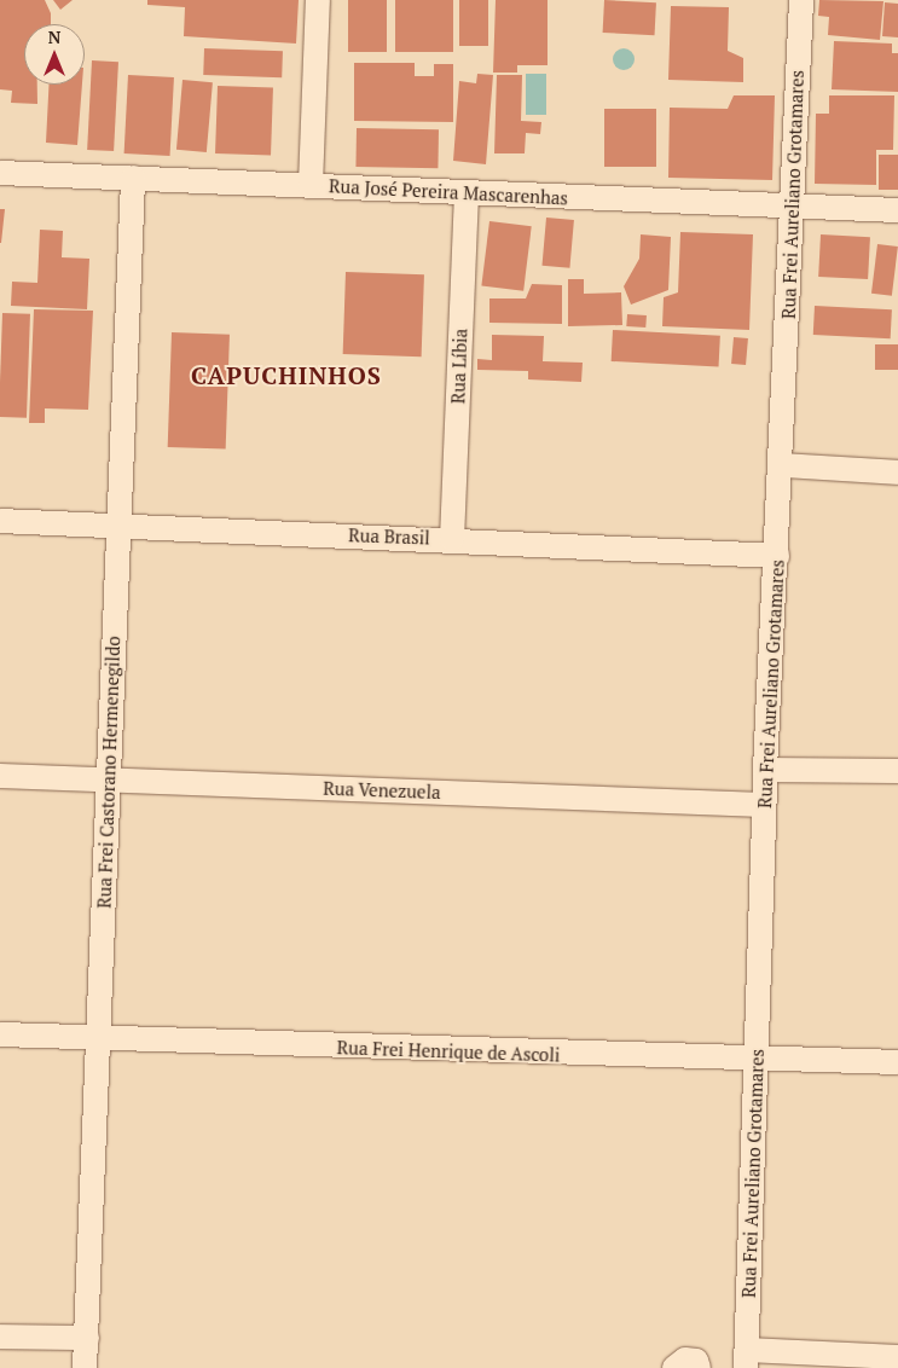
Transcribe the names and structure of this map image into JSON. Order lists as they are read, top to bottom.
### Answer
{
  "streets": {
    "street": [
      "Rua José Pereira Mascarenhas",
      "Rua Frei Aureliano Grotamares",
      "Rua Líbia",
      "Rua Brasil",
      "Rua Frei Castorano Hermenegildo",
      "Rua Venezuela",
      "Rua Frei Henrique de Ascoli"
    ]
  },
  "crossings": [
    ["Rua José Pereira Mascarenhas", "Rua Frei Aureliano Grotamares"],
    ["Rua José Pereira Mascarenhas", "Rua Líbia"],
    ["Rua José Pereira Mascarenhas", "Rua Frei Castorano Hermenegildo"],
    ["Rua Frei Aureliano Grotamares", "Rua Brasil"],
    ["Rua Frei Aureliano Grotamares", "Rua Venezuela"],
    ["Rua Frei Aureliano Grotamares", "Rua Frei Henrique de Ascoli"],
    ["Rua Líbia", "Rua Brasil"],
    ["Rua Brasil", "Rua Frei Castorano Hermenegildo"],
    ["Rua Frei Castorano Hermenegildo", "Rua Venezuela"],
    ["Rua Frei Castorano Hermenegildo", "Rua Frei Henrique de Ascoli"]
  ],
  "districts": ["CAPUCHINHOS"],
  "north": "top"
}
